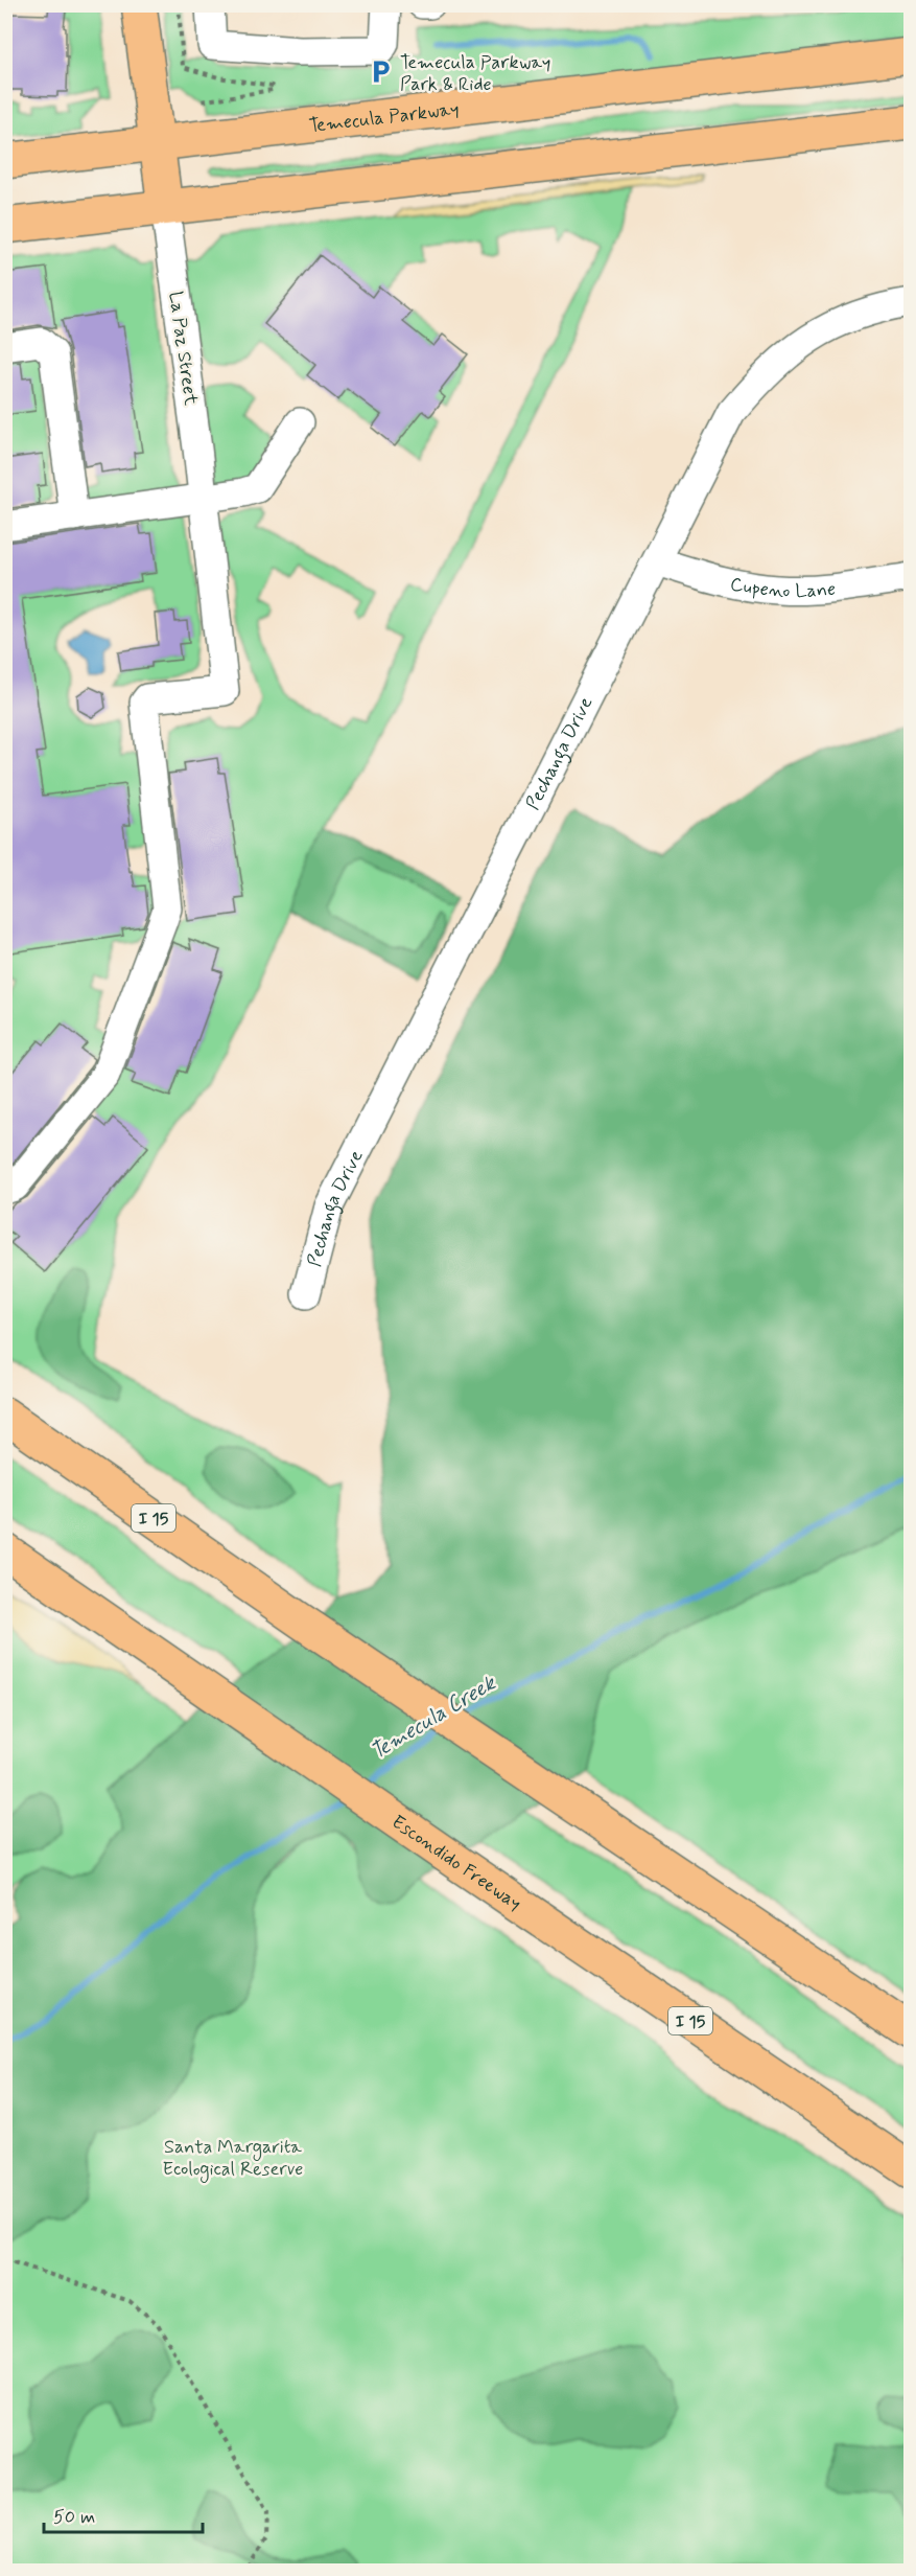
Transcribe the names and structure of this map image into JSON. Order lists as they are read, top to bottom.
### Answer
{
  "streets": {
    "main road": [
      "Temecula Parkway",
      "La Paz Street",
      "I 15",
      "Escondido Freeway"
    ],
    "street": ["Cupeno Lane", "Pechanga Drive"]
  },
  "crossings": [
    ["Temecula Parkway", "La Paz Street"],
    ["Cupeno Lane", "Pechanga Drive"]
  ],
  "water": ["Temecula Creek"],
  "parks": ["Santa Margarita Ecological Reserve"],
  "places": {
    "parking": ["Temecula Parkway Park & Ride"]
  },
  "scale_bar": "50 m"
}
